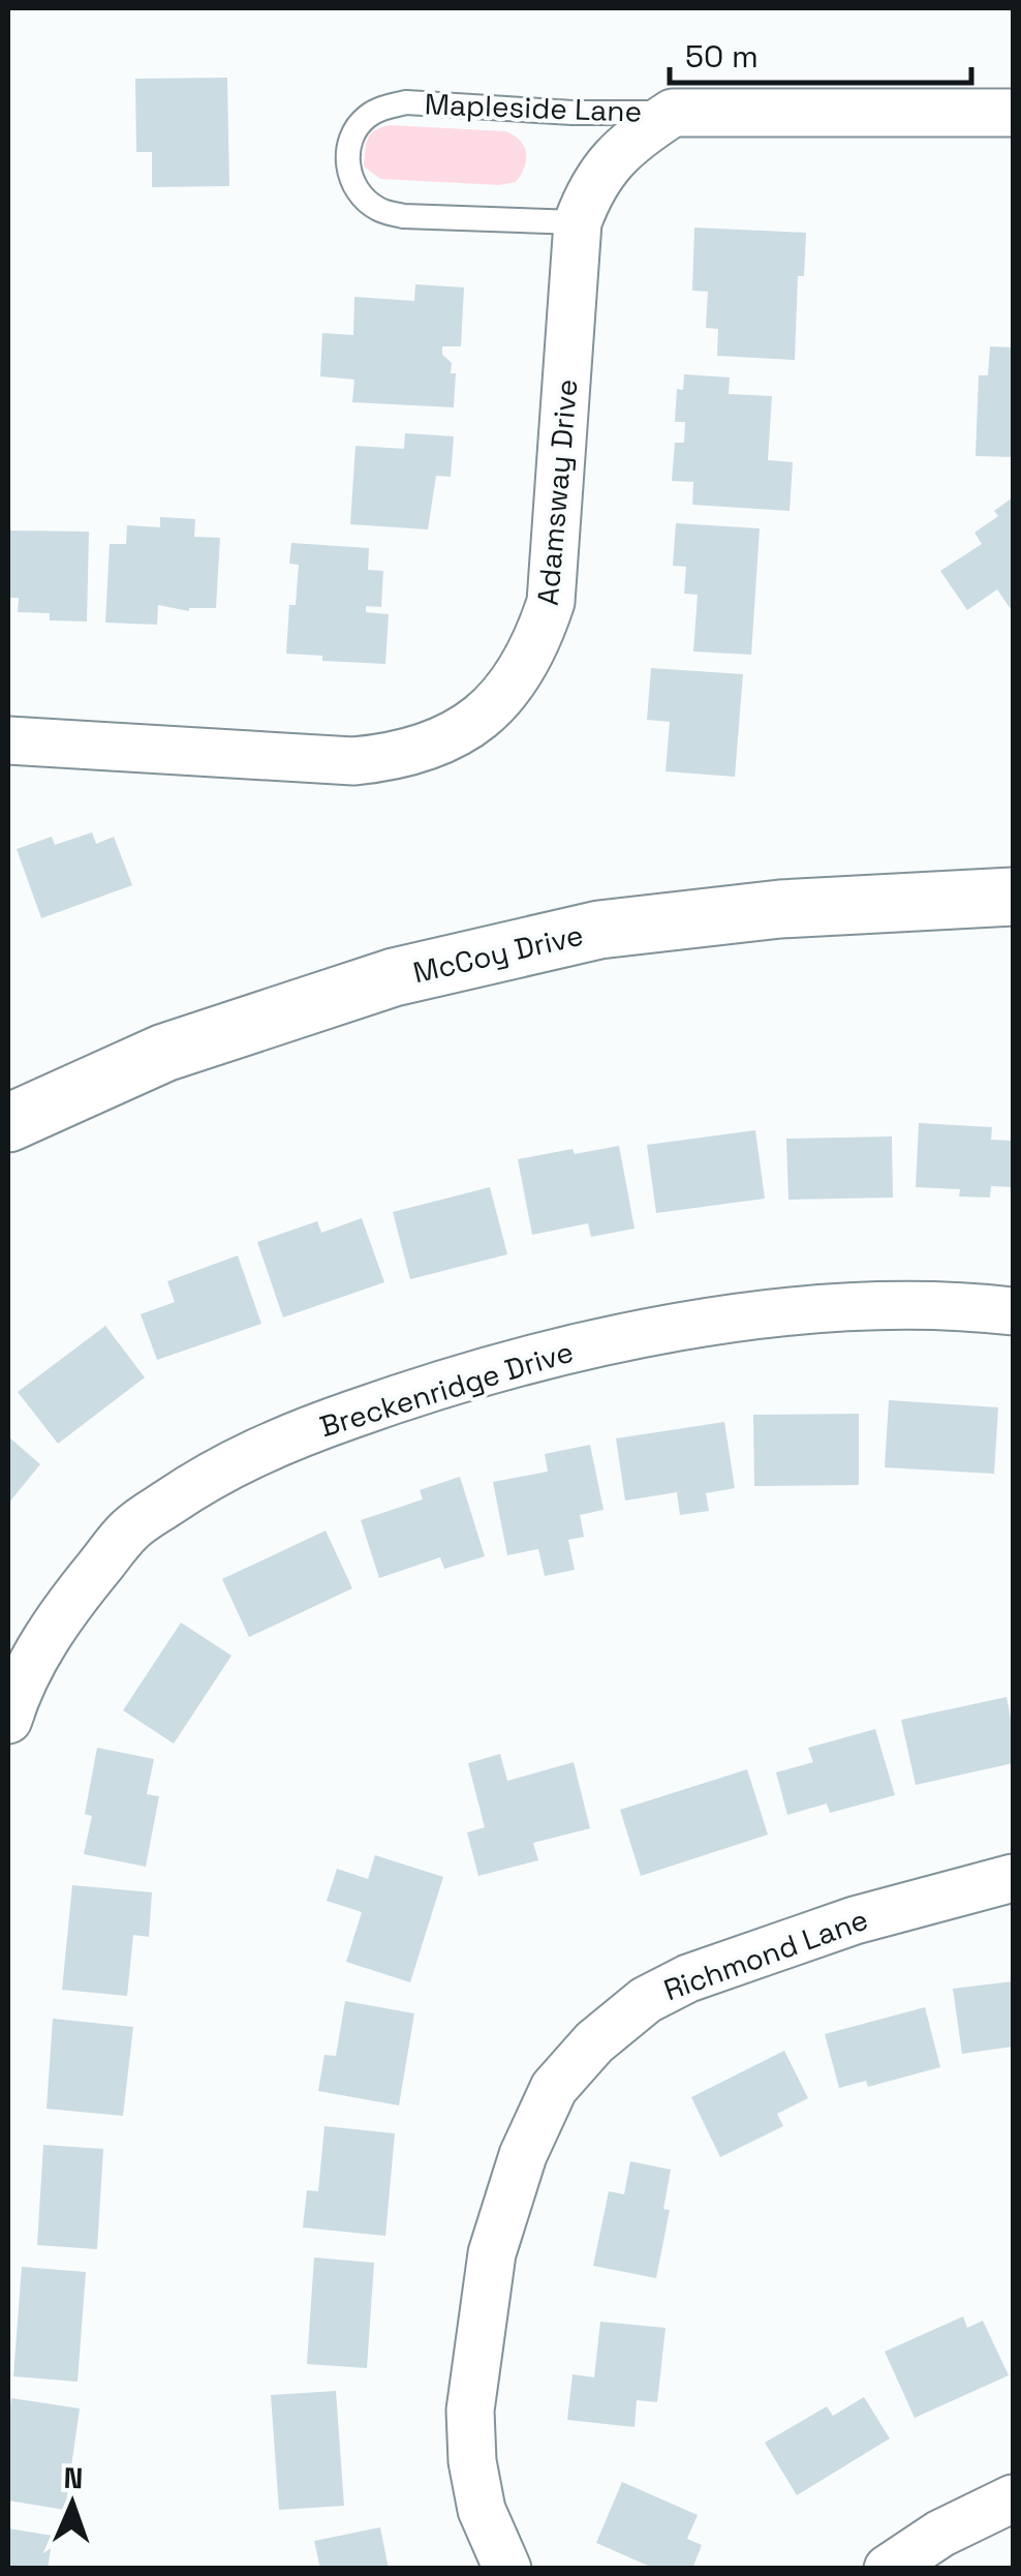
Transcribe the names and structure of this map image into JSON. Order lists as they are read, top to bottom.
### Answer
{
  "streets": {
    "street": [
      "Mapleside Lane",
      "Adamsway Drive",
      "McCoy Drive",
      "Breckenridge Drive",
      "Richmond Lane"
    ]
  },
  "crossings": [
    ["Mapleside Lane", "Adamsway Drive"]
  ],
  "scale_bar": "50 m",
  "north": "top"
}
